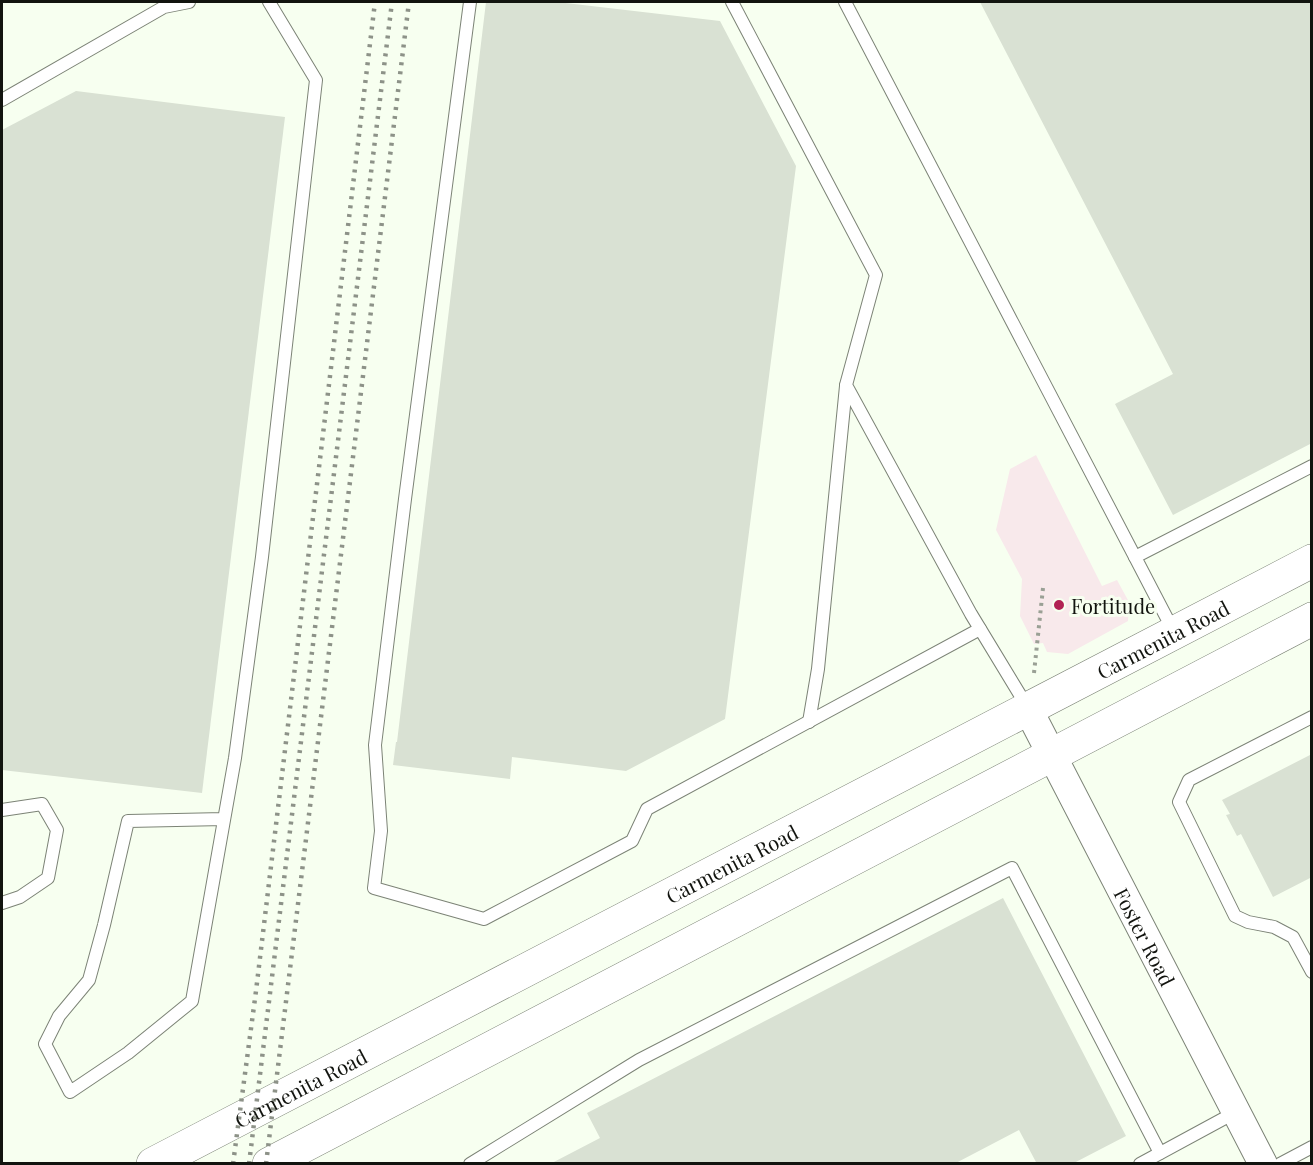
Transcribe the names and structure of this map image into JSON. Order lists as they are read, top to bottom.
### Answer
{
  "streets": {
    "main road": ["Carmenita Road"],
    "street": ["Foster Road"]
  },
  "crossings": [
    ["Carmenita Road", "Foster Road"]
  ],
  "places": ["Fortitude"]
}
